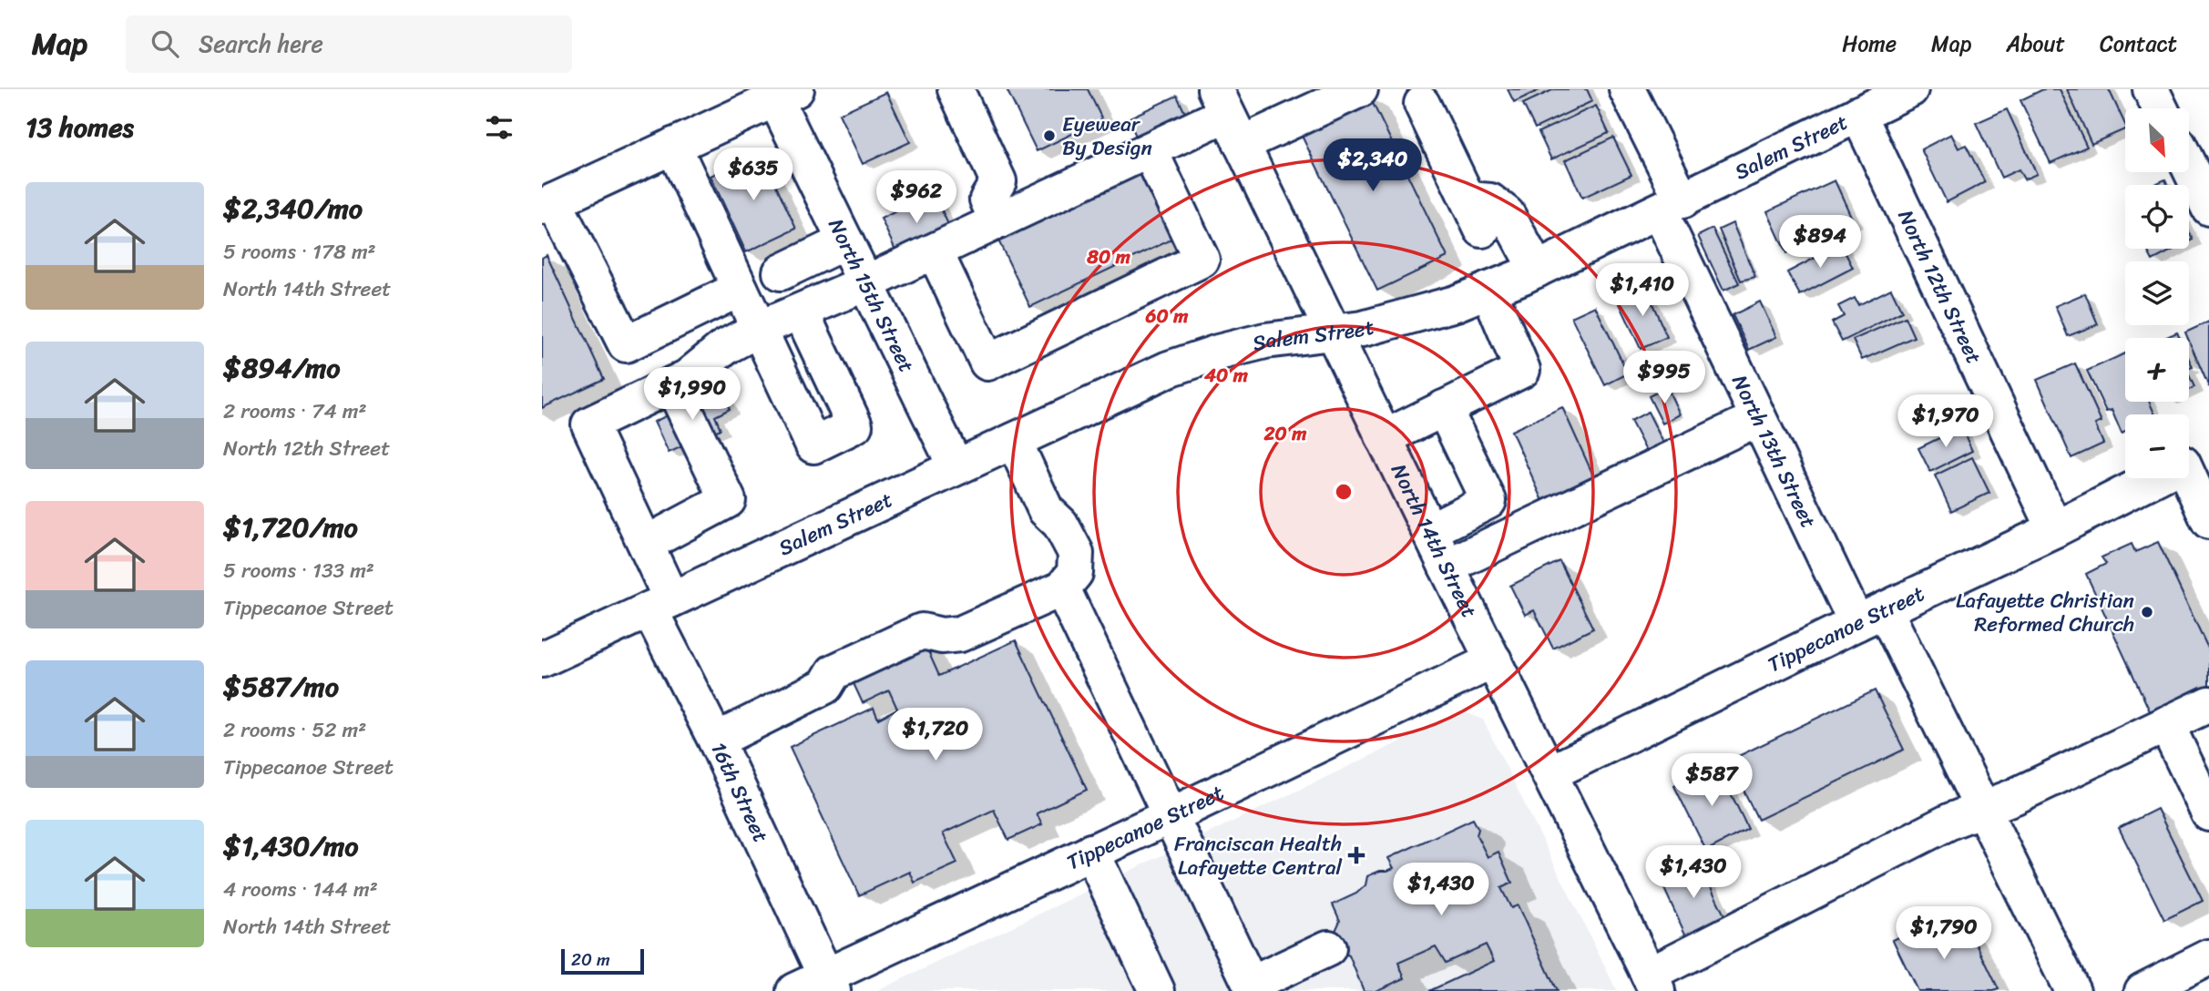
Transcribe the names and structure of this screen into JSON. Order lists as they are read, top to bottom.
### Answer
{
  "streets": {
    "street": [
      "Salem Street",
      "North 12th Street",
      "North 15th Street",
      "North 13th Street",
      "North 14th Street",
      "Tippecanoe Street",
      "16th Street"
    ]
  },
  "crossings": [
    ["Salem Street", "North 12th Street"],
    ["Salem Street", "North 15th Street"],
    ["Salem Street", "North 13th Street"],
    ["Salem Street", "North 14th Street"],
    ["Salem Street", "16th Street"],
    ["North 12th Street", "Tippecanoe Street"],
    ["North 13th Street", "Tippecanoe Street"],
    ["North 14th Street", "Tippecanoe Street"],
    ["Tippecanoe Street", "16th Street"]
  ],
  "places": {
    "other": ["Eyewear By Design", "Lafayette Christian Reformed Church"],
    "health": ["Franciscan Health Lafayette Central"]
  },
  "scale_bar": "20 m",
  "north": "bottom right",
  "page": {
    "header": "Map",
    "search": "Search here",
    "nav": [
      "Home",
      "Map",
      "About",
      "Contact"
    ],
    "heading": "13 homes",
    "map_buttons": ["+", "−"],
    "price": [
      "$2,340",
      "$635",
      "$962",
      "$894",
      "$1,410",
      "$995",
      "$1,990",
      "$1,970",
      "$1,720",
      "$587",
      "$1,430",
      "$1,430",
      "$1,790"
    ],
    "list": [
      {
        "name": "$2,340/mo",
        "note": "5 rooms · 178 m² · North 14th Street"
      },
      {
        "name": "$894/mo",
        "note": "2 rooms · 74 m² · North 12th Street"
      },
      {
        "name": "$1,720/mo",
        "note": "5 rooms · 133 m² · Tippecanoe Street"
      },
      {
        "name": "$587/mo",
        "note": "2 rooms · 52 m² · Tippecanoe Street"
      },
      {
        "name": "$1,430/mo",
        "note": "4 rooms · 144 m² · North 14th Street"
      }
    ],
    "scale": "20 m"
  },
  "rings": [
    "80 m",
    "60 m",
    "40 m",
    "20 m"
  ]
}
